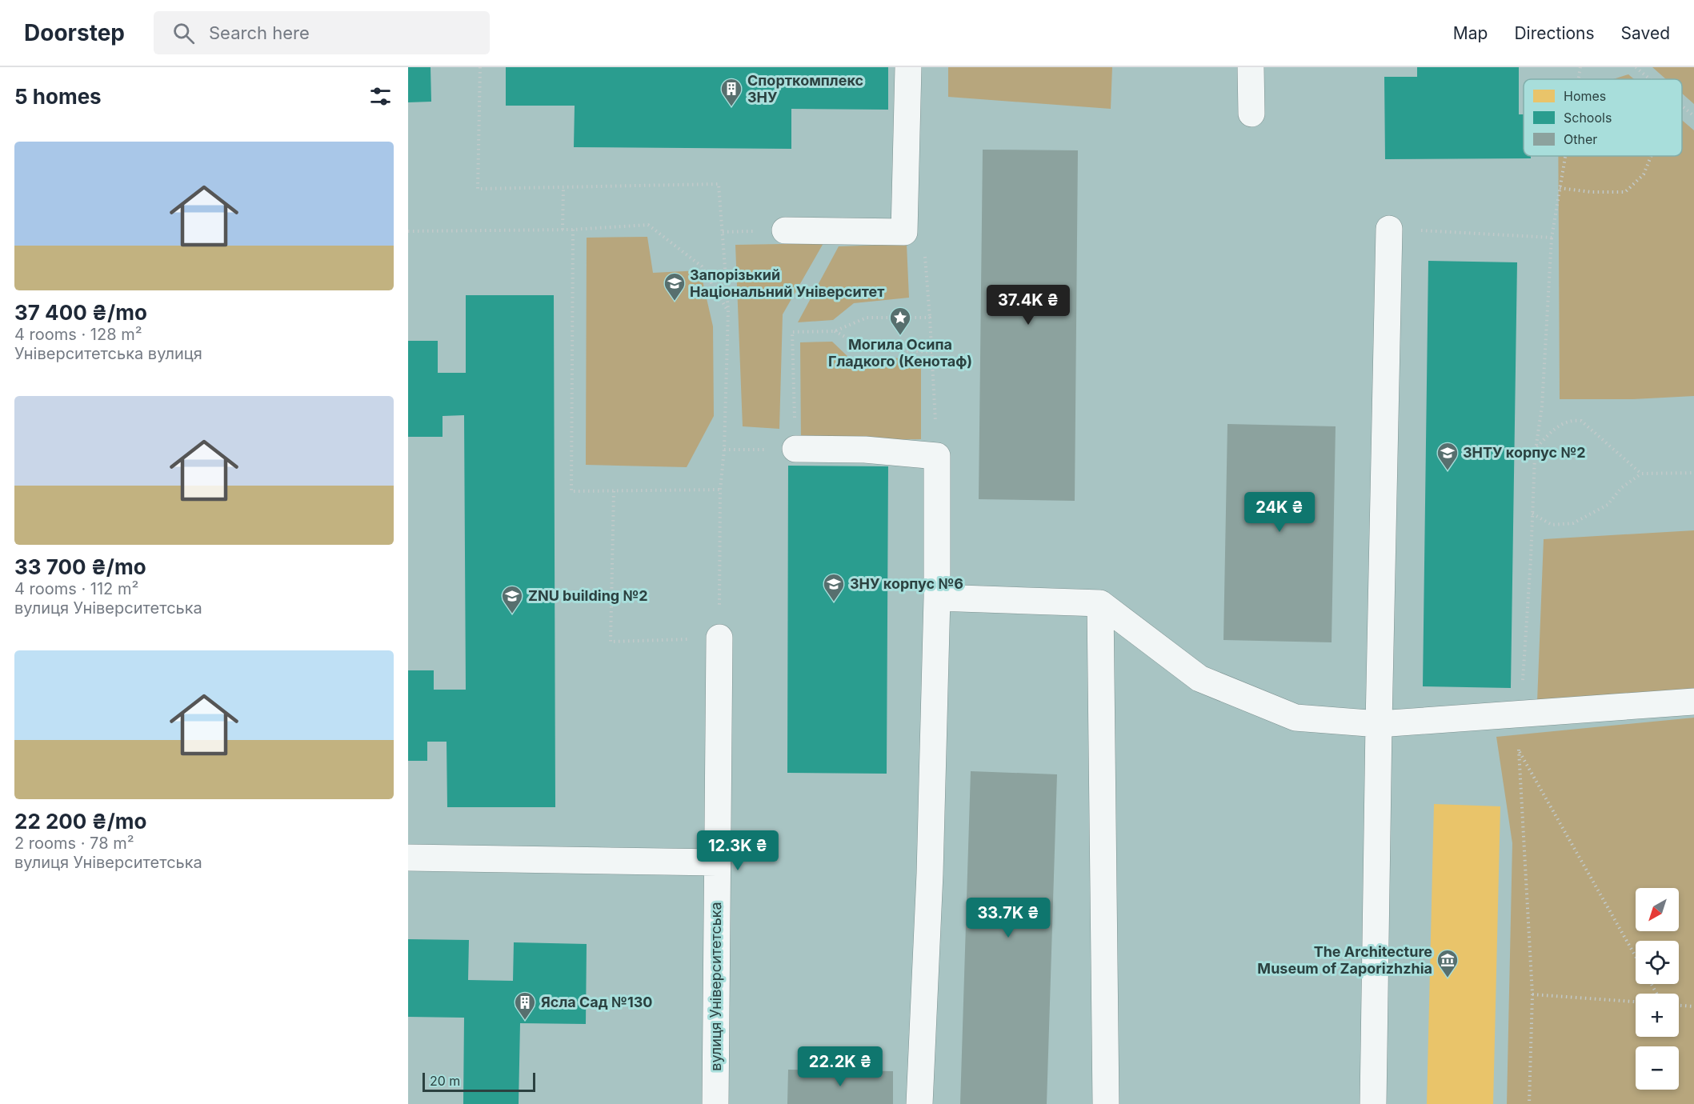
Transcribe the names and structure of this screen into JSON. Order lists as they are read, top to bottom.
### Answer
{
  "streets": {
    "street": ["вулиця Університетська"]
  },
  "places": {
    "building": ["Спорткомплекс ЗНУ", "Ясла Сад №130"],
    "school or university": [
      "Запорізький Національний Університет",
      "ЗНТУ корпус №2",
      "ЗНУ корпус №6",
      "ZNU building №2"
    ],
    "place": ["Могила Осипа Гладкого (Кенотаф)"],
    "museum": ["The Architecture Museum of Zaporizhzhia"]
  },
  "legend": ["Homes", "Schools", "Other"],
  "scale_bar": "20 m",
  "north": "bottom left",
  "page": {
    "header": "Doorstep",
    "search": "Search here",
    "nav": ["Map", "Directions", "Saved"],
    "heading": "5 homes",
    "list": [
      {
        "name": "37 400 ₴/mo",
        "note": "4 rooms · 128 m² · Університетська вулиця"
      },
      {
        "name": "33 700 ₴/mo",
        "note": "4 rooms · 112 m² · вулиця Університетська"
      },
      {
        "name": "22 200 ₴/mo",
        "note": "2 rooms · 78 m² · вулиця Університетська"
      }
    ],
    "price": [
      "37.4K ₴",
      "24K ₴",
      "12.3K ₴",
      "33.7K ₴",
      "22.2K ₴"
    ],
    "map_buttons": ["+", "−"],
    "scale": "20 m"
  }
}
